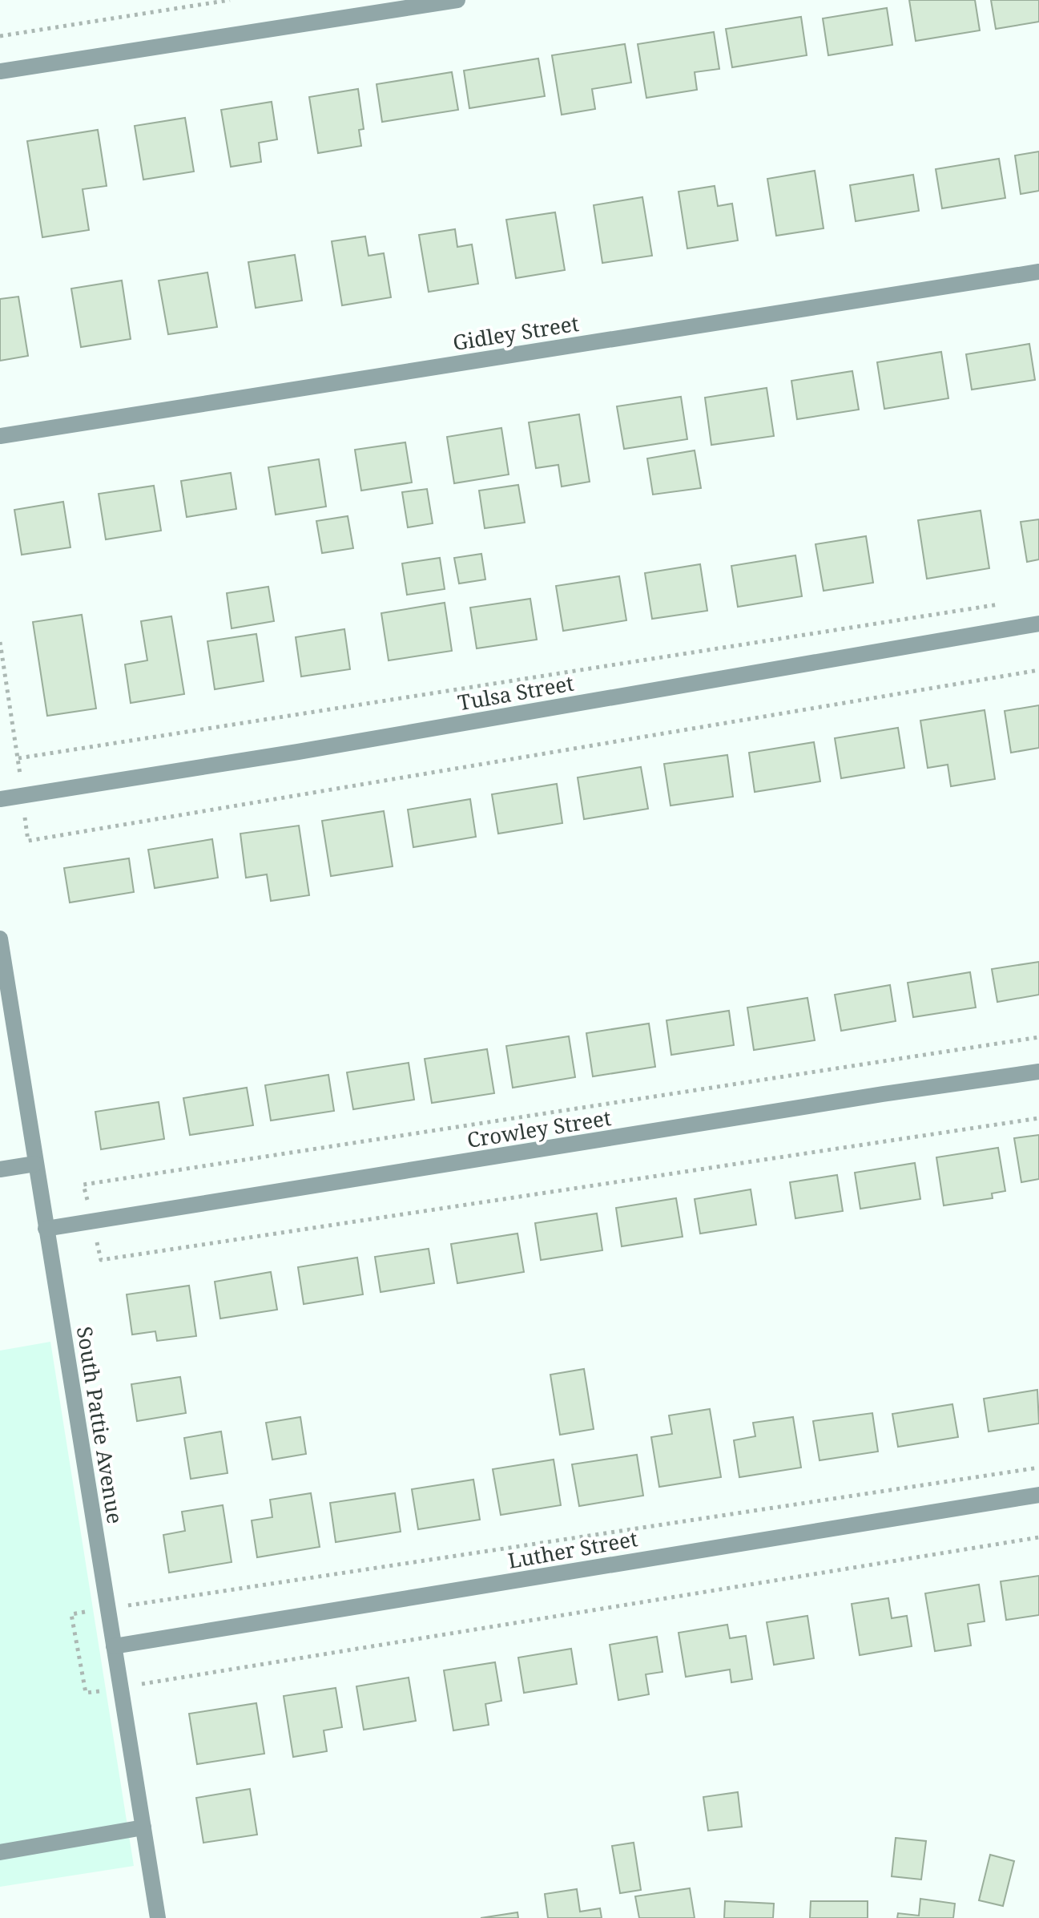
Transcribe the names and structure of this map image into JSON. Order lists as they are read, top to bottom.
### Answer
{
  "streets": {
    "street": [
      "Gidley Street",
      "Tulsa Street",
      "Crowley Street",
      "South Pattie Avenue",
      "Luther Street"
    ]
  },
  "crossings": [
    ["Crowley Street", "South Pattie Avenue"],
    ["South Pattie Avenue", "Luther Street"]
  ]
}
